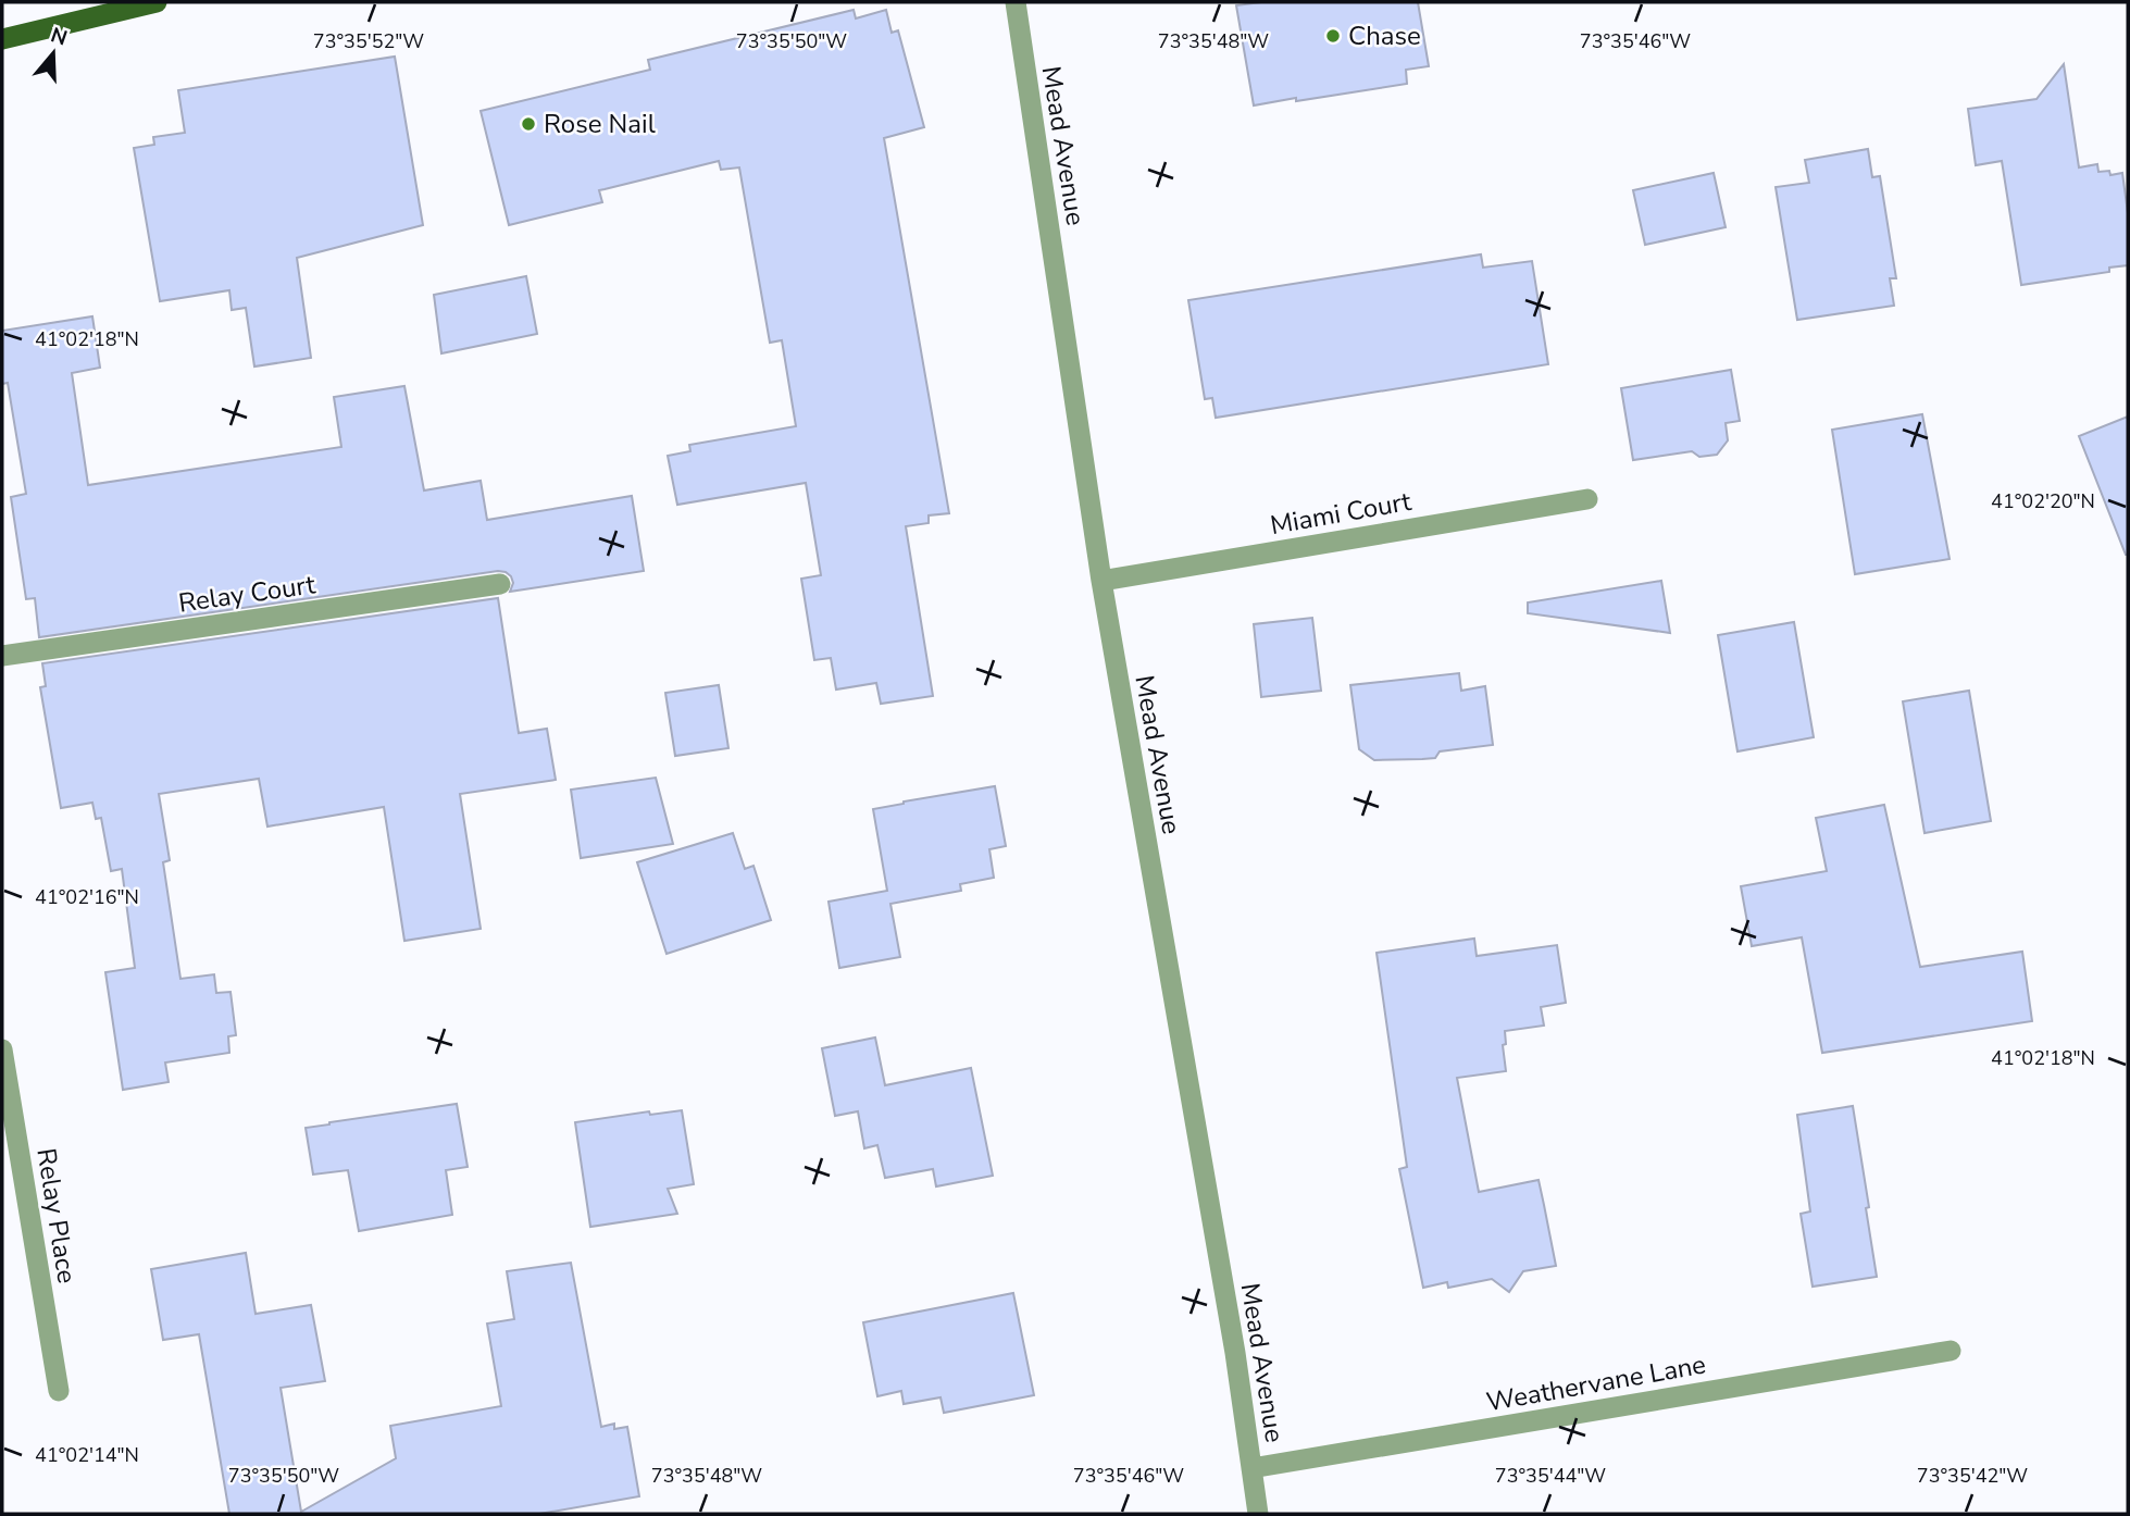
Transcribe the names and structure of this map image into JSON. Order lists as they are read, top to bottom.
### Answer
{
  "streets": {
    "street": [
      "Mead Avenue",
      "Miami Court",
      "Relay Court",
      "Relay Place",
      "Weathervane Lane"
    ]
  },
  "crossings": [
    ["Mead Avenue", "Miami Court"],
    ["Mead Avenue", "Weathervane Lane"]
  ],
  "places": ["Chase", "Rose Nail"],
  "north": "top",
  "coordinates": [
    "73°35'50\"W",
    "73°35'48\"W",
    "73°35'46\"W",
    "73°35'52\"W",
    "41°02'18\"N",
    "41°02'20\"N",
    "41°02'16\"N",
    "41°02'14\"N",
    "73°35'44\"W",
    "73°35'42\"W"
  ]
}
